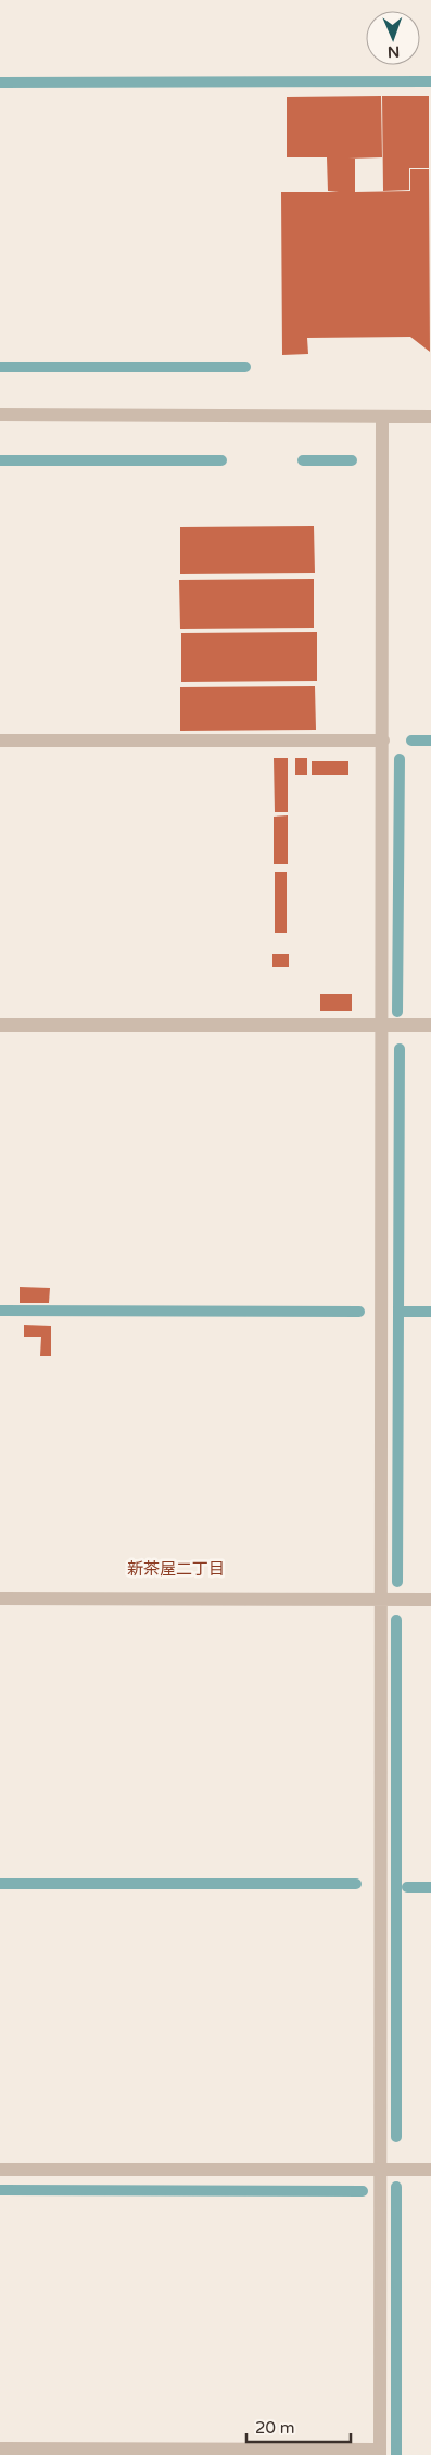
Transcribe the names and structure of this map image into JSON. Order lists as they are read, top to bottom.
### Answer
{
  "districts": ["新茶屋二丁目"],
  "scale_bar": "20 m",
  "north": "bottom"
}
